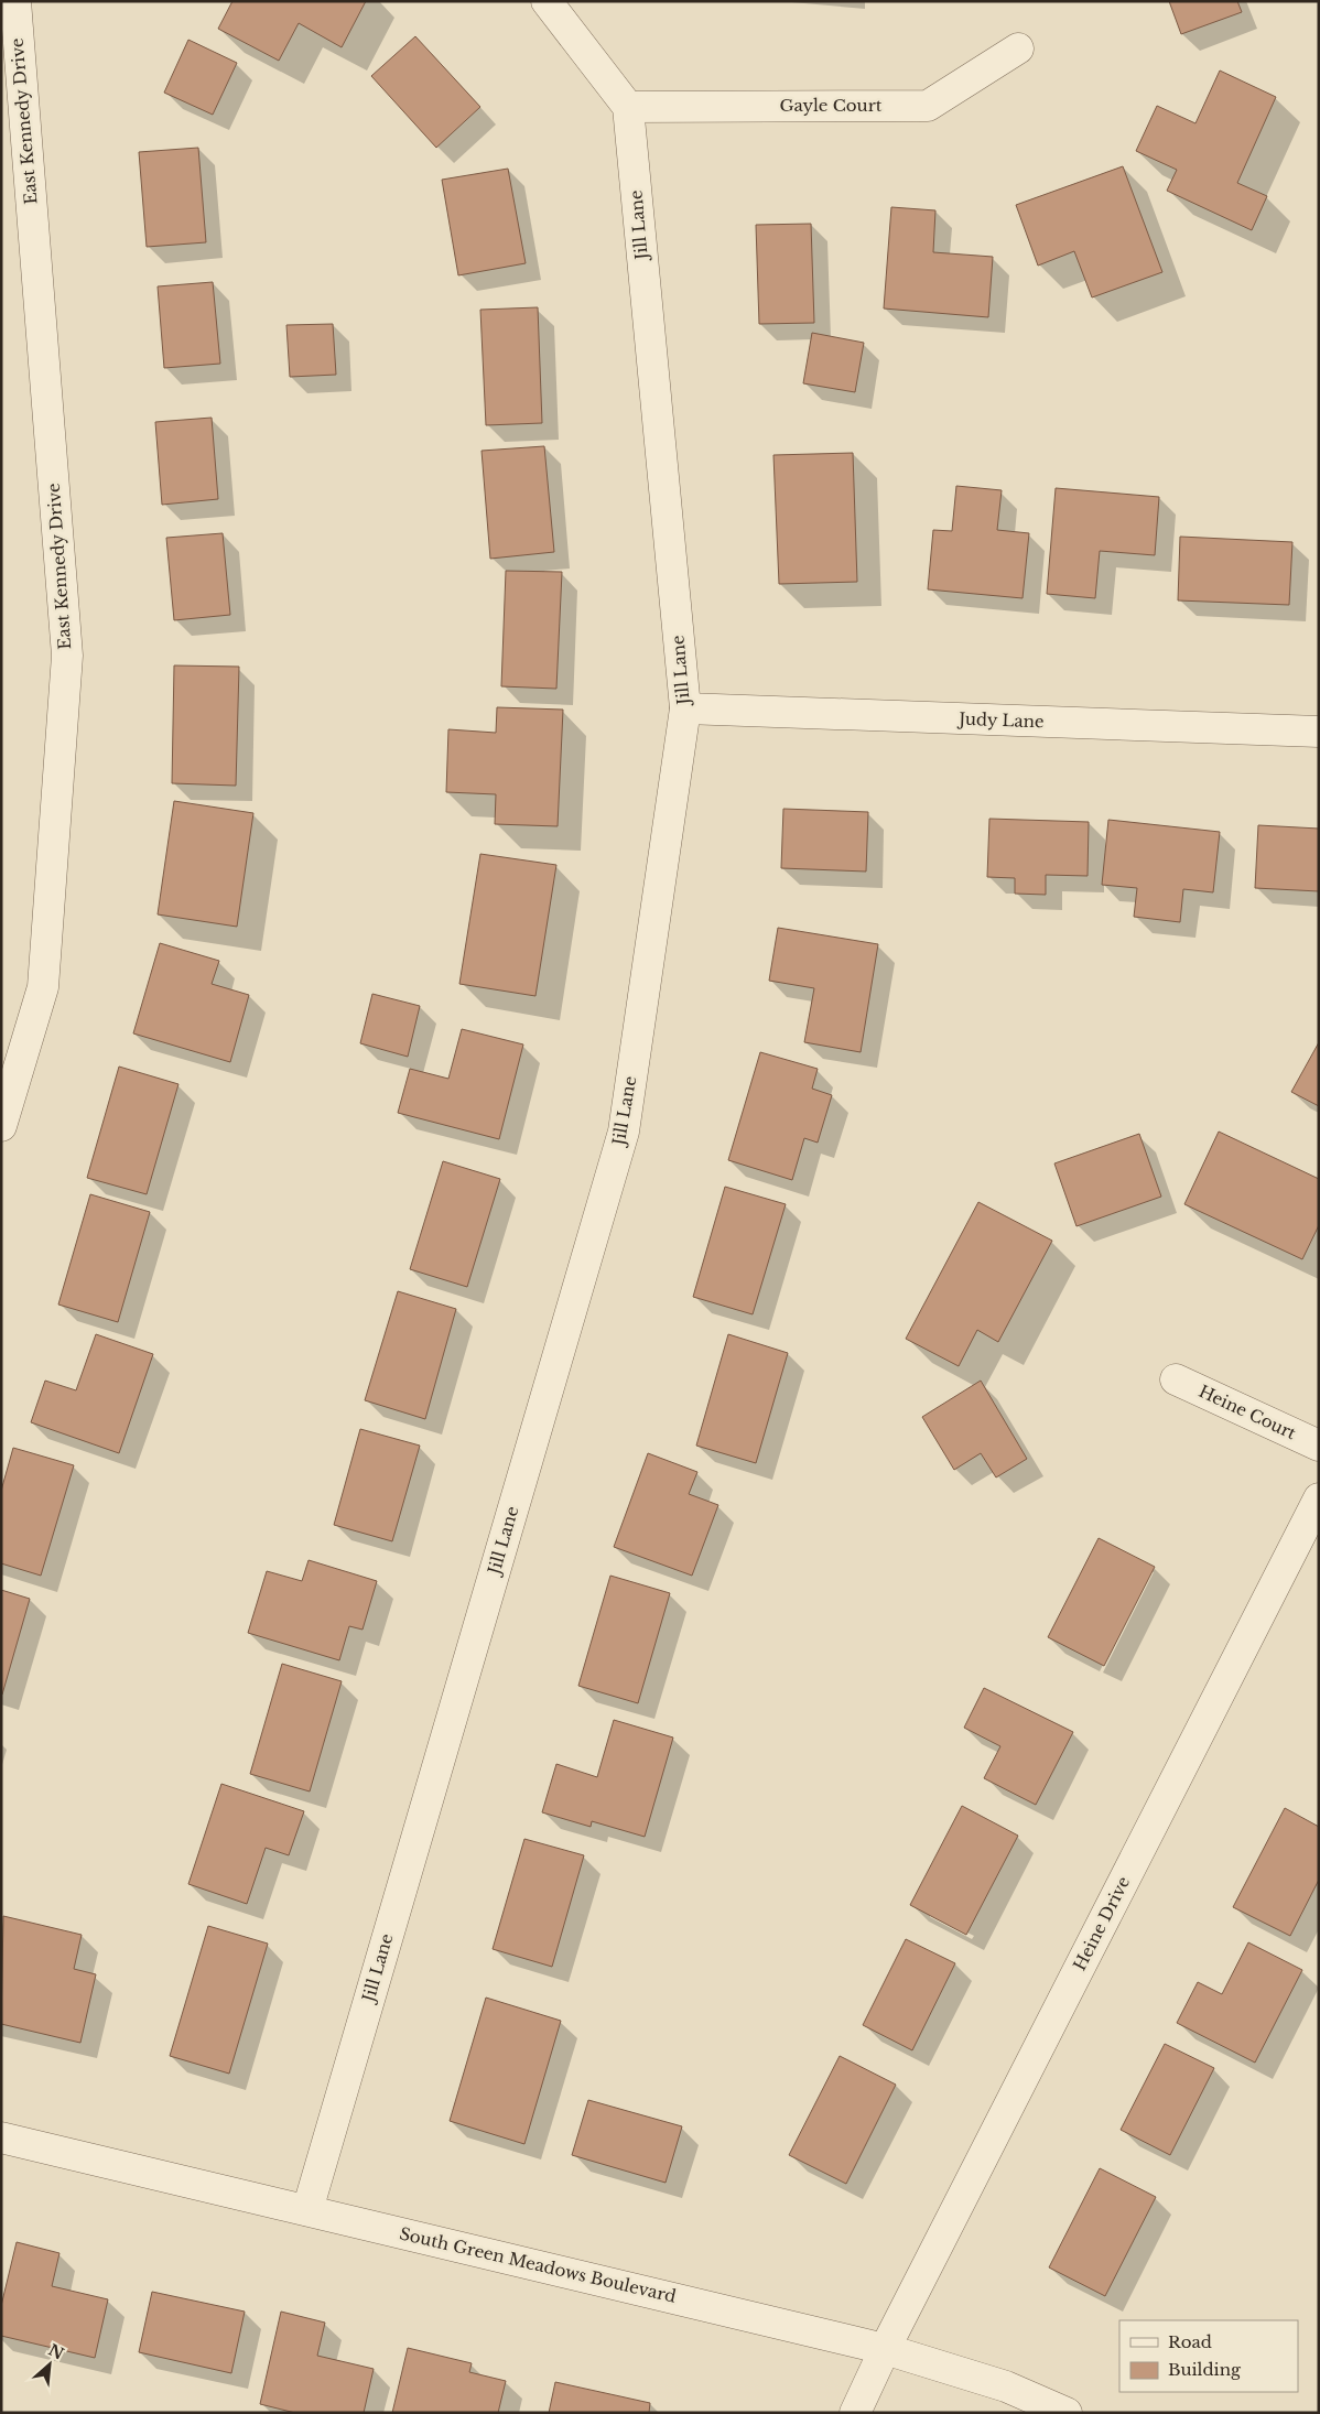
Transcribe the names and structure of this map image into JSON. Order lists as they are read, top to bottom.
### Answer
{
  "streets": {
    "street": [
      "Gayle Court",
      "East Kennedy Drive",
      "Jill Lane",
      "Judy Lane",
      "Heine Court",
      "Heine Drive",
      "South Green Meadows Boulevard"
    ]
  },
  "crossings": [
    ["Gayle Court", "Jill Lane"],
    ["Jill Lane", "Judy Lane"],
    ["Jill Lane", "South Green Meadows Boulevard"],
    ["Heine Drive", "South Green Meadows Boulevard"]
  ],
  "legend": ["Road", "Building"],
  "north": "top right"
}
